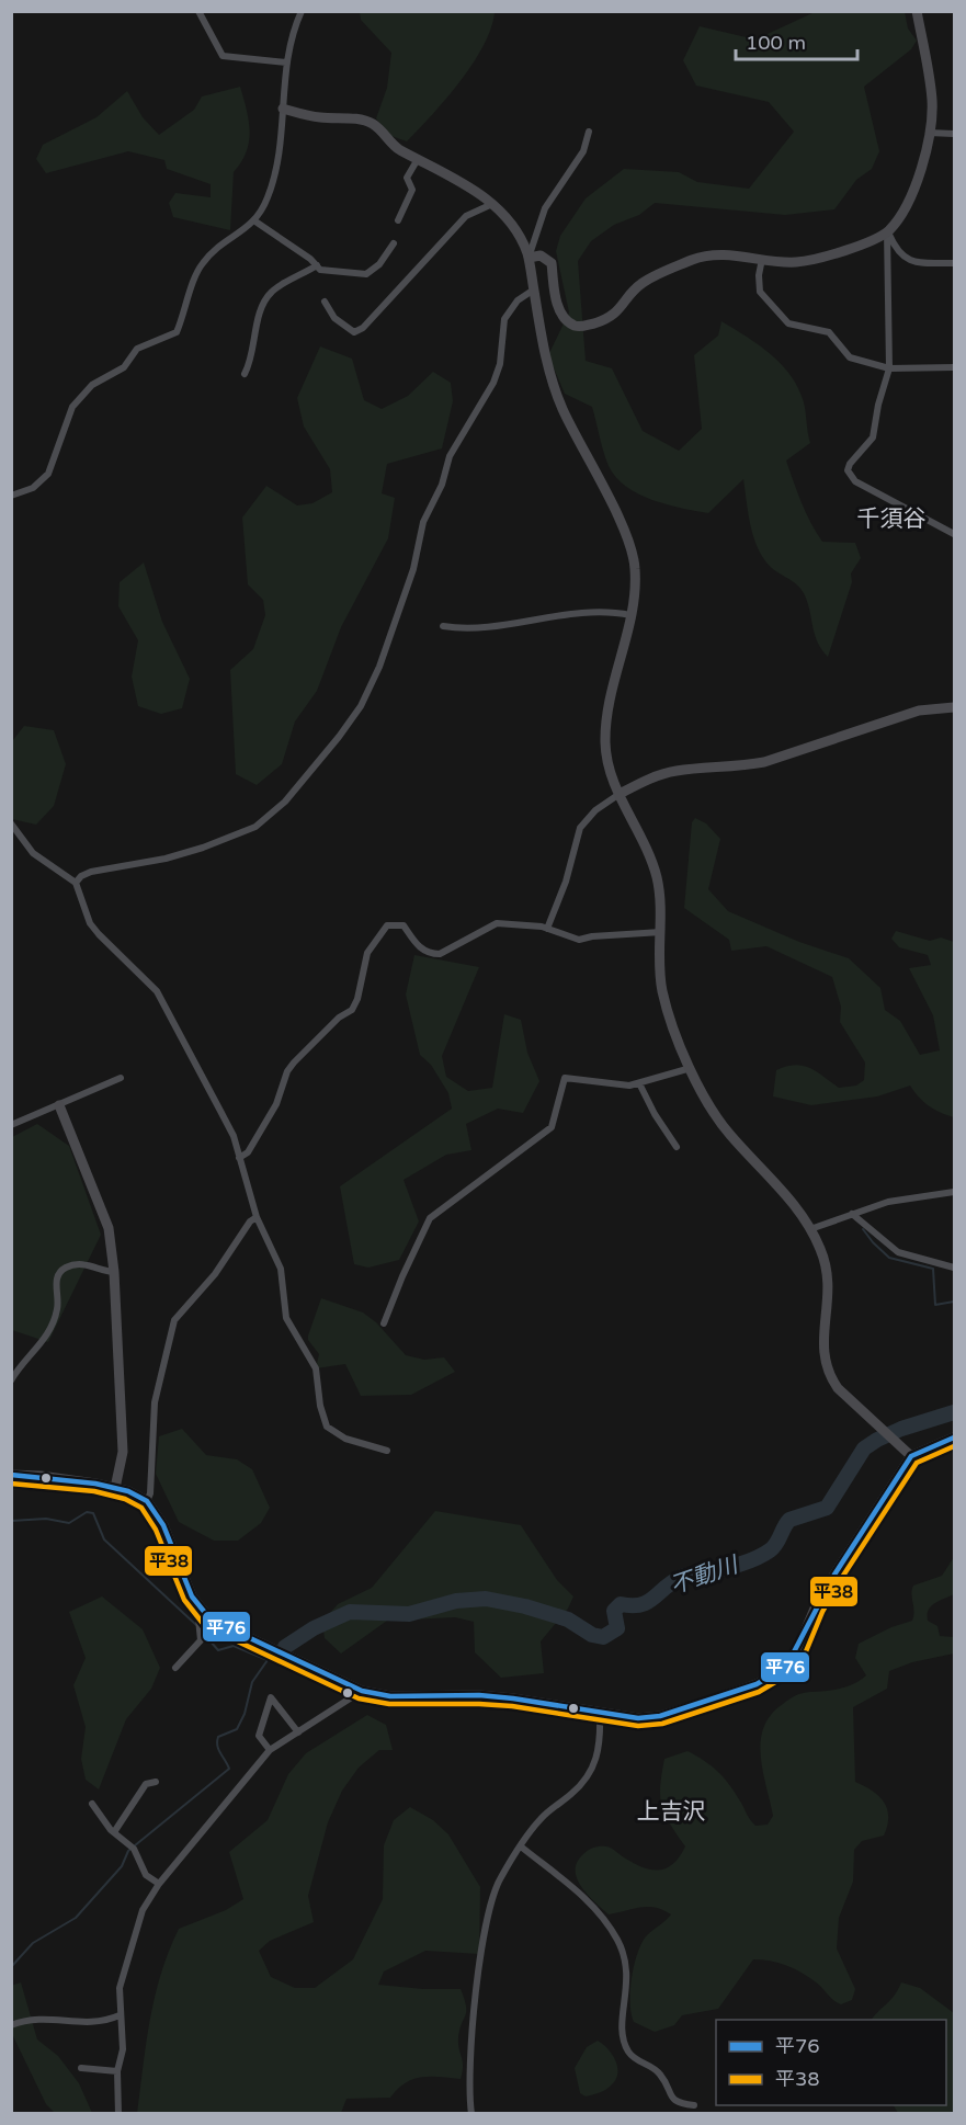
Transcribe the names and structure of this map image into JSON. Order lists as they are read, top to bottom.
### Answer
{
  "districts": ["千須谷", "上吉沢"],
  "water": ["不動川"],
  "lines": ["transit line 平76", "transit line 平38"],
  "legend": ["平76", "平38"],
  "scale_bar": "100 m"
}
